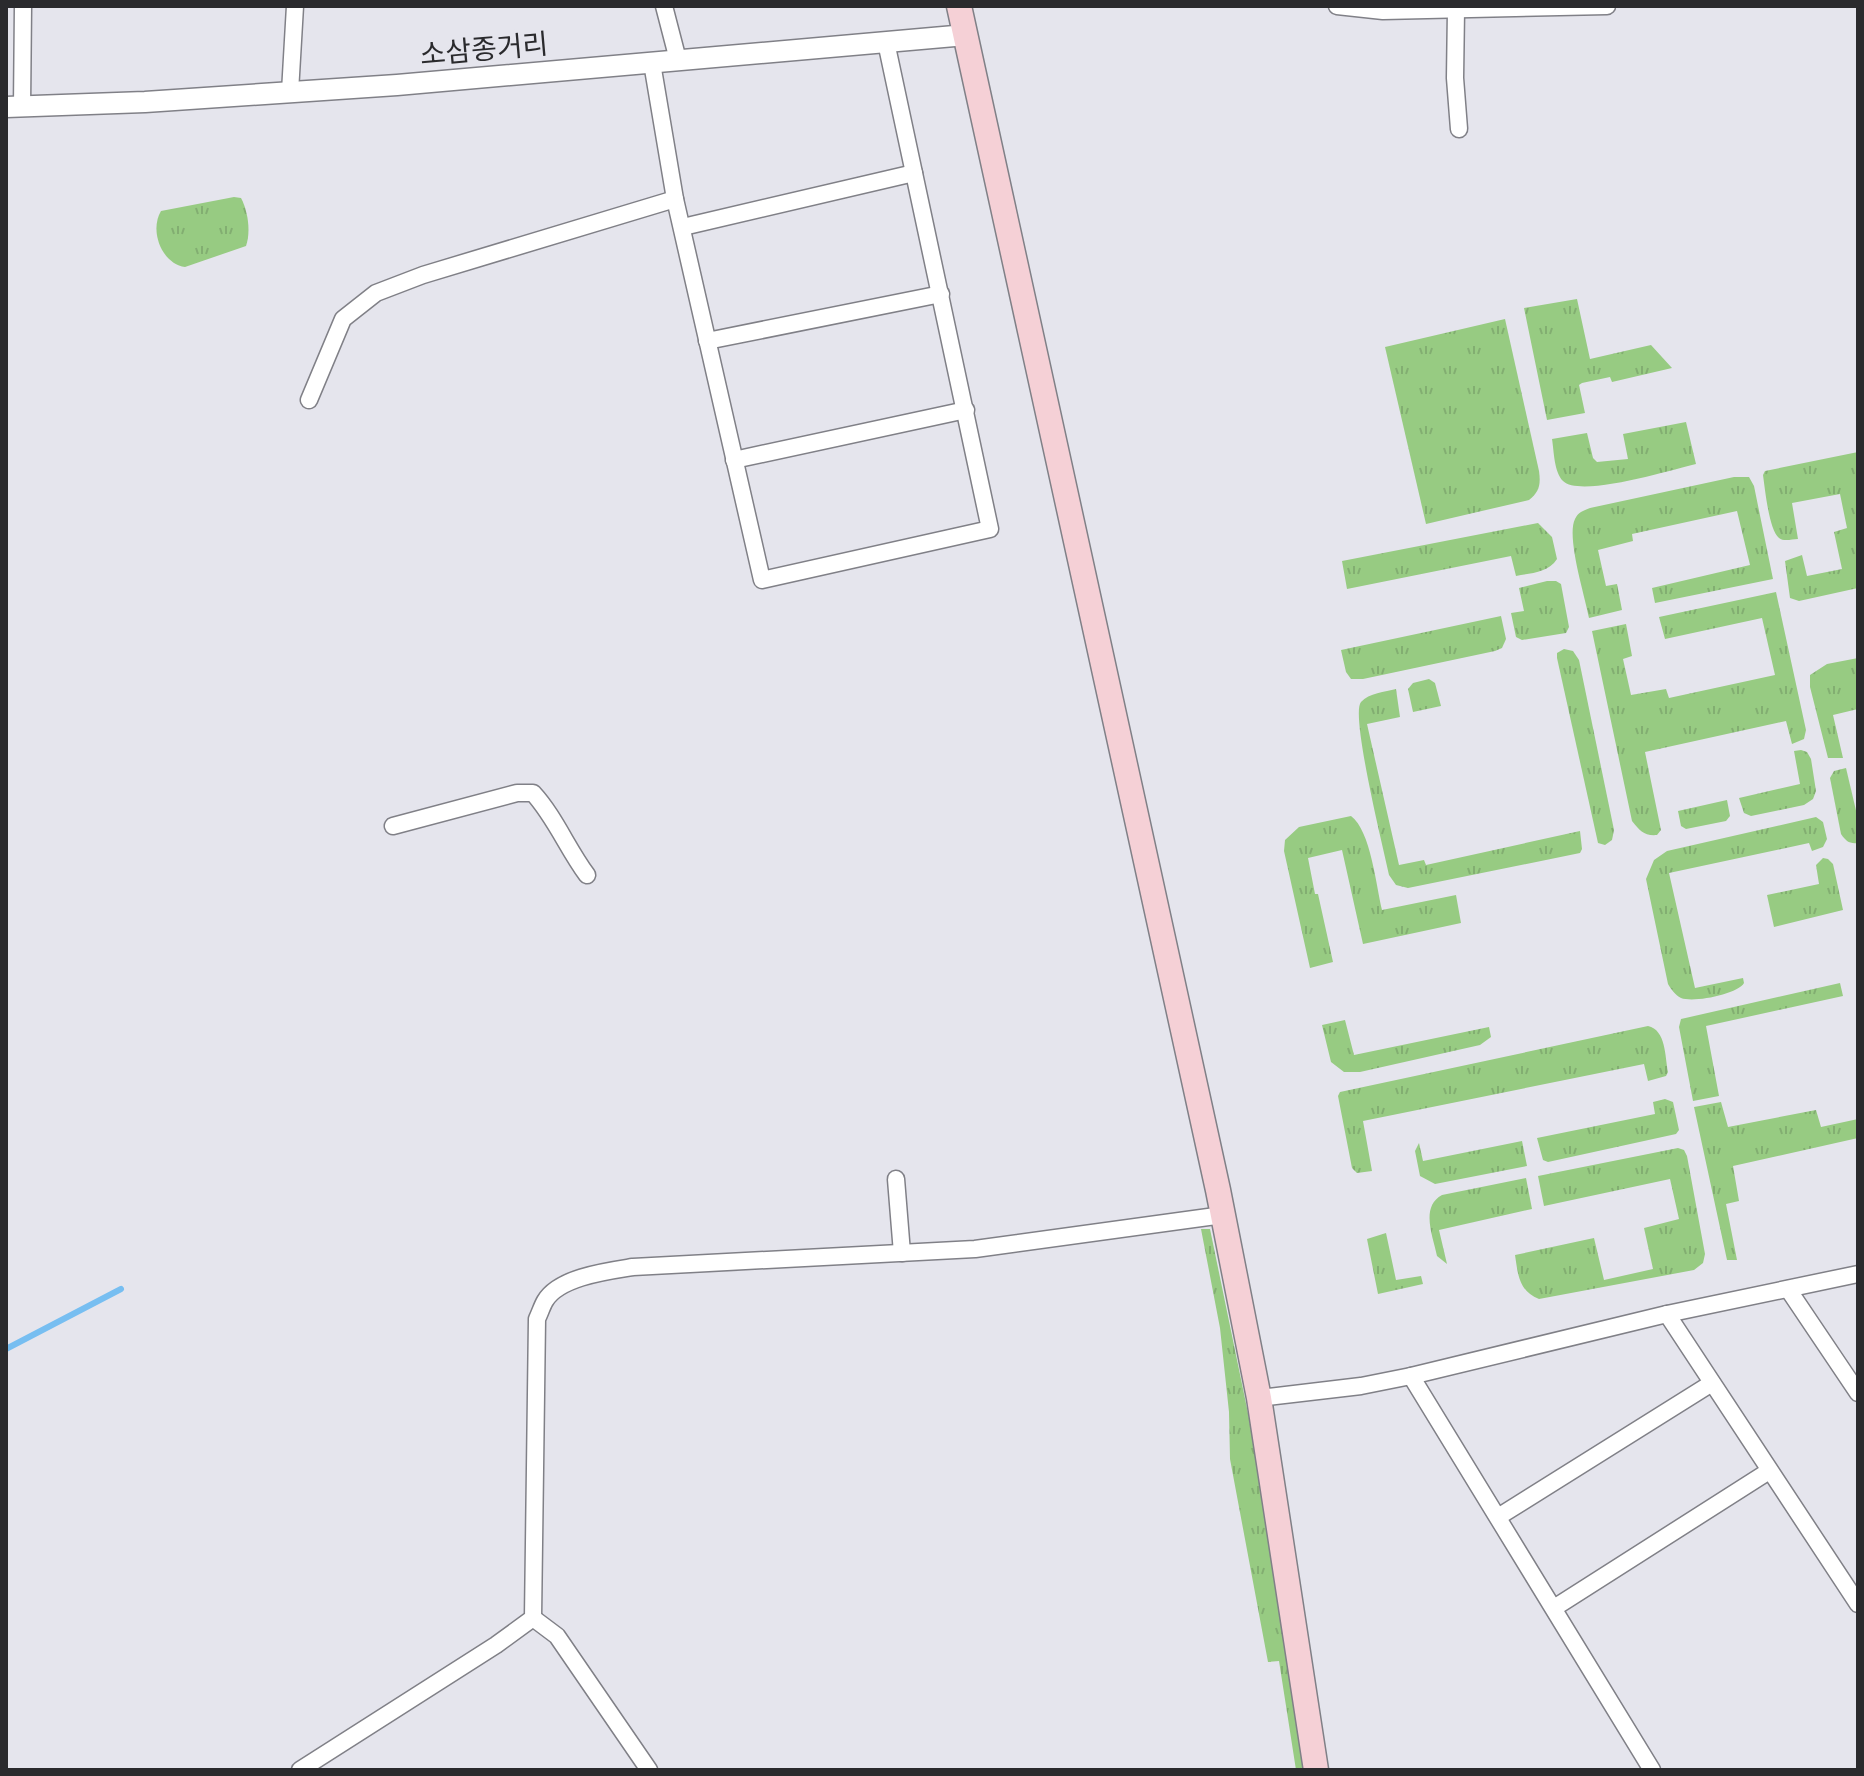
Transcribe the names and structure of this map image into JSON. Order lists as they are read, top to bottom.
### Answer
{
  "streets": {
    "street": ["소삼종거리"]
  }
}
